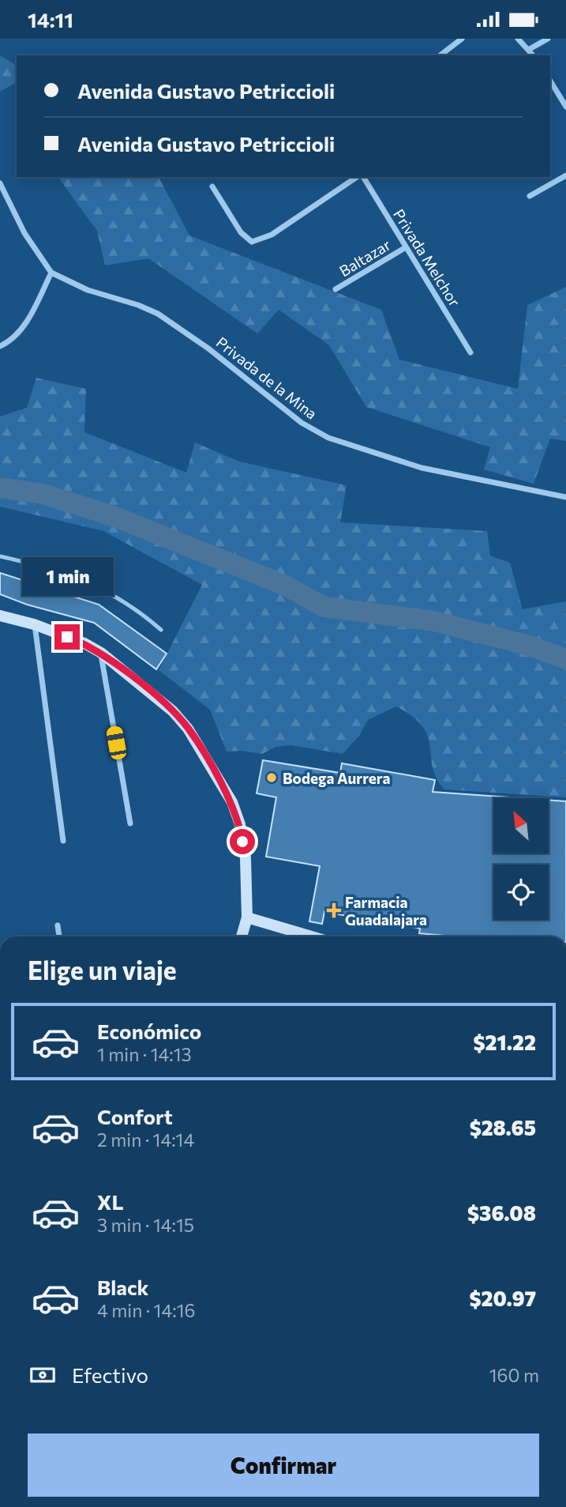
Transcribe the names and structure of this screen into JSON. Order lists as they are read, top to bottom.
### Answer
{
  "streets": {
    "street": ["Baltazar", "Privada Melchor", "Privada de la Mina"]
  },
  "crossings": [
    ["Baltazar", "Privada Melchor"]
  ],
  "places": {
    "other": ["Bodega Aurrera"],
    "health": ["Farmacia Guadalajara"]
  },
  "north": "top left",
  "page": {
    "status": "14:11",
    "banner": ["Avenida Gustavo Petriccioli", "Avenida Gustavo Petriccioli"],
    "bubble": "1 min",
    "heading": "Elige un viaje",
    "list": [
      {
        "name": "Económico",
        "note": "1 min · 14:13",
        "value": "$21.22"
      },
      {
        "name": "Confort",
        "note": "2 min · 14:14",
        "value": "$28.65"
      },
      {
        "name": "XL",
        "note": "3 min · 14:15",
        "value": "$36.08"
      },
      {
        "name": "Black",
        "note": "4 min · 14:16",
        "value": "$20.97"
      }
    ],
    "pay": ["Efectivo", "160 m"],
    "buttons": "Confirmar"
  }
}
